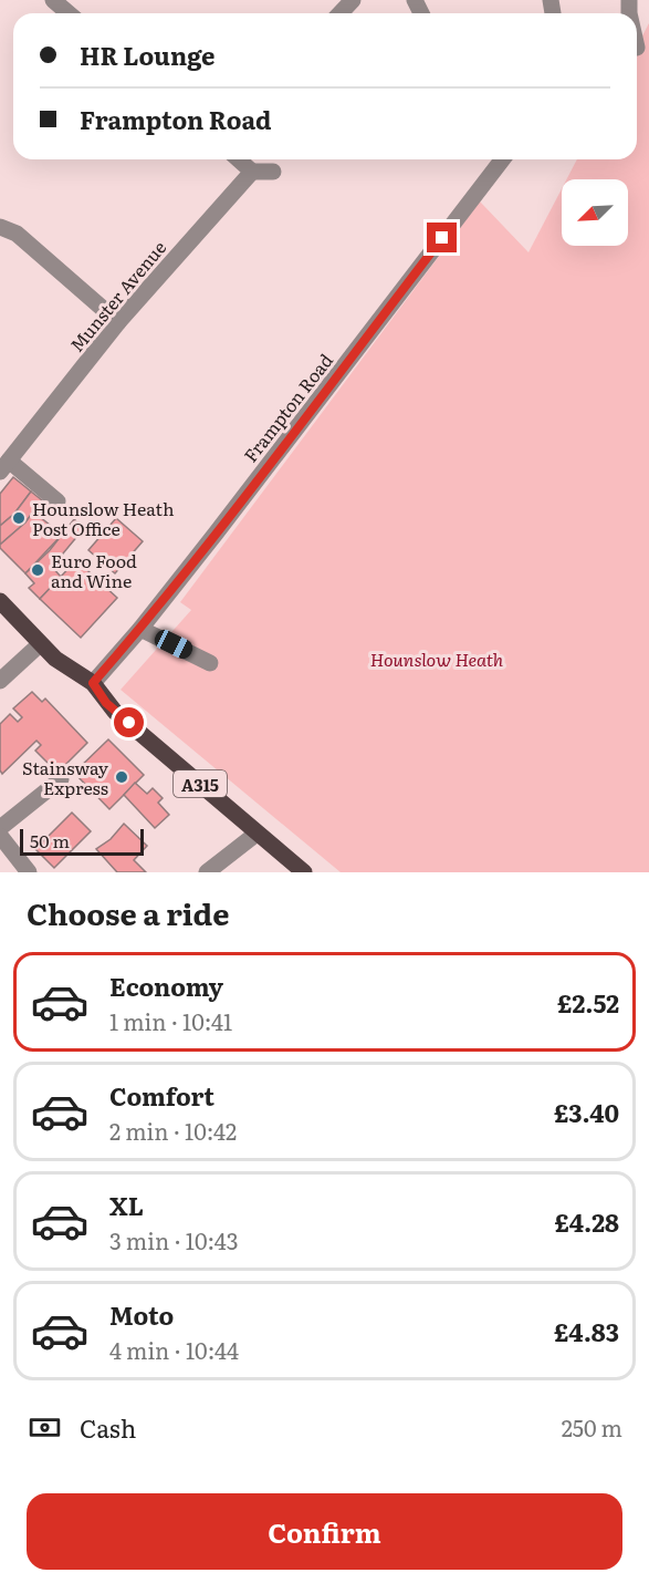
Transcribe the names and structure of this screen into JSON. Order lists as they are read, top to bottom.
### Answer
{
  "streets": {
    "main road": ["A315"],
    "street": ["Munster Avenue", "Frampton Road"]
  },
  "crossings": [
    ["Frampton Road", "A315"]
  ],
  "parks": ["Hounslow Heath"],
  "places": ["Hounslow Heath Post Office", "Euro Food and Wine", "Stainsway Express"],
  "scale_bar": "50 m",
  "north": "bottom left",
  "page": {
    "banner": ["HR Lounge", "Frampton Road"],
    "scale": "50 m",
    "heading": "Choose a ride",
    "list": [
      {
        "name": "Economy",
        "note": "1 min · 10:41",
        "value": "£2.52"
      },
      {
        "name": "Comfort",
        "note": "2 min · 10:42",
        "value": "£3.40"
      },
      {
        "name": "XL",
        "note": "3 min · 10:43",
        "value": "£4.28"
      },
      {
        "name": "Moto",
        "note": "4 min · 10:44",
        "value": "£4.83"
      }
    ],
    "pay": ["Cash", "250 m"],
    "buttons": "Confirm"
  }
}
